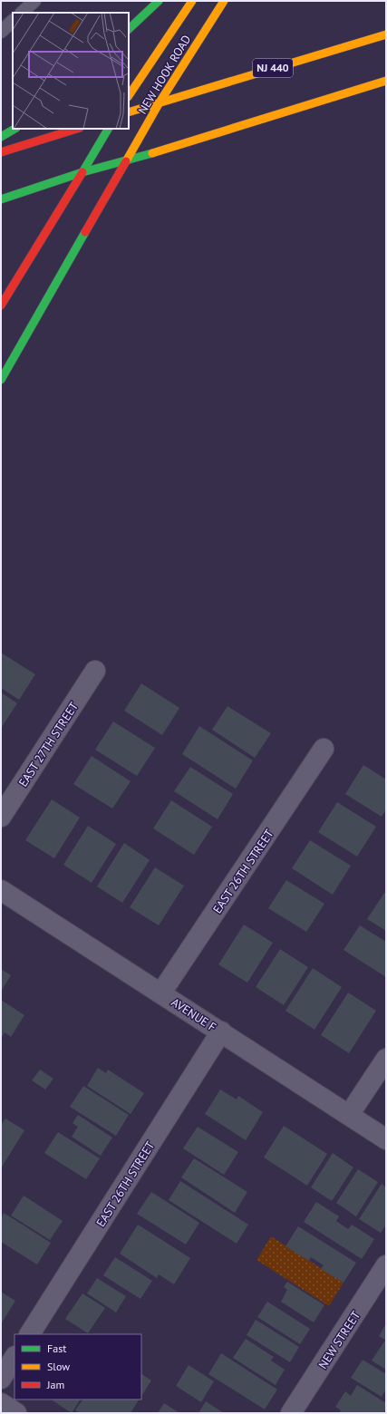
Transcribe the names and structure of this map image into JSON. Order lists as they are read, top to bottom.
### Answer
{
  "streets": {
    "main road": ["NJ 440", "NEW HOOK ROAD"],
    "street": [
      "EAST 27TH STREET",
      "EAST 26TH STREET",
      "AVENUE F",
      "NEW STREET"
    ]
  },
  "crossings": [
    ["NJ 440", "NEW HOOK ROAD"],
    ["EAST 26TH STREET", "AVENUE F"]
  ],
  "legend": ["Fast", "Slow", "Jam"]
}
